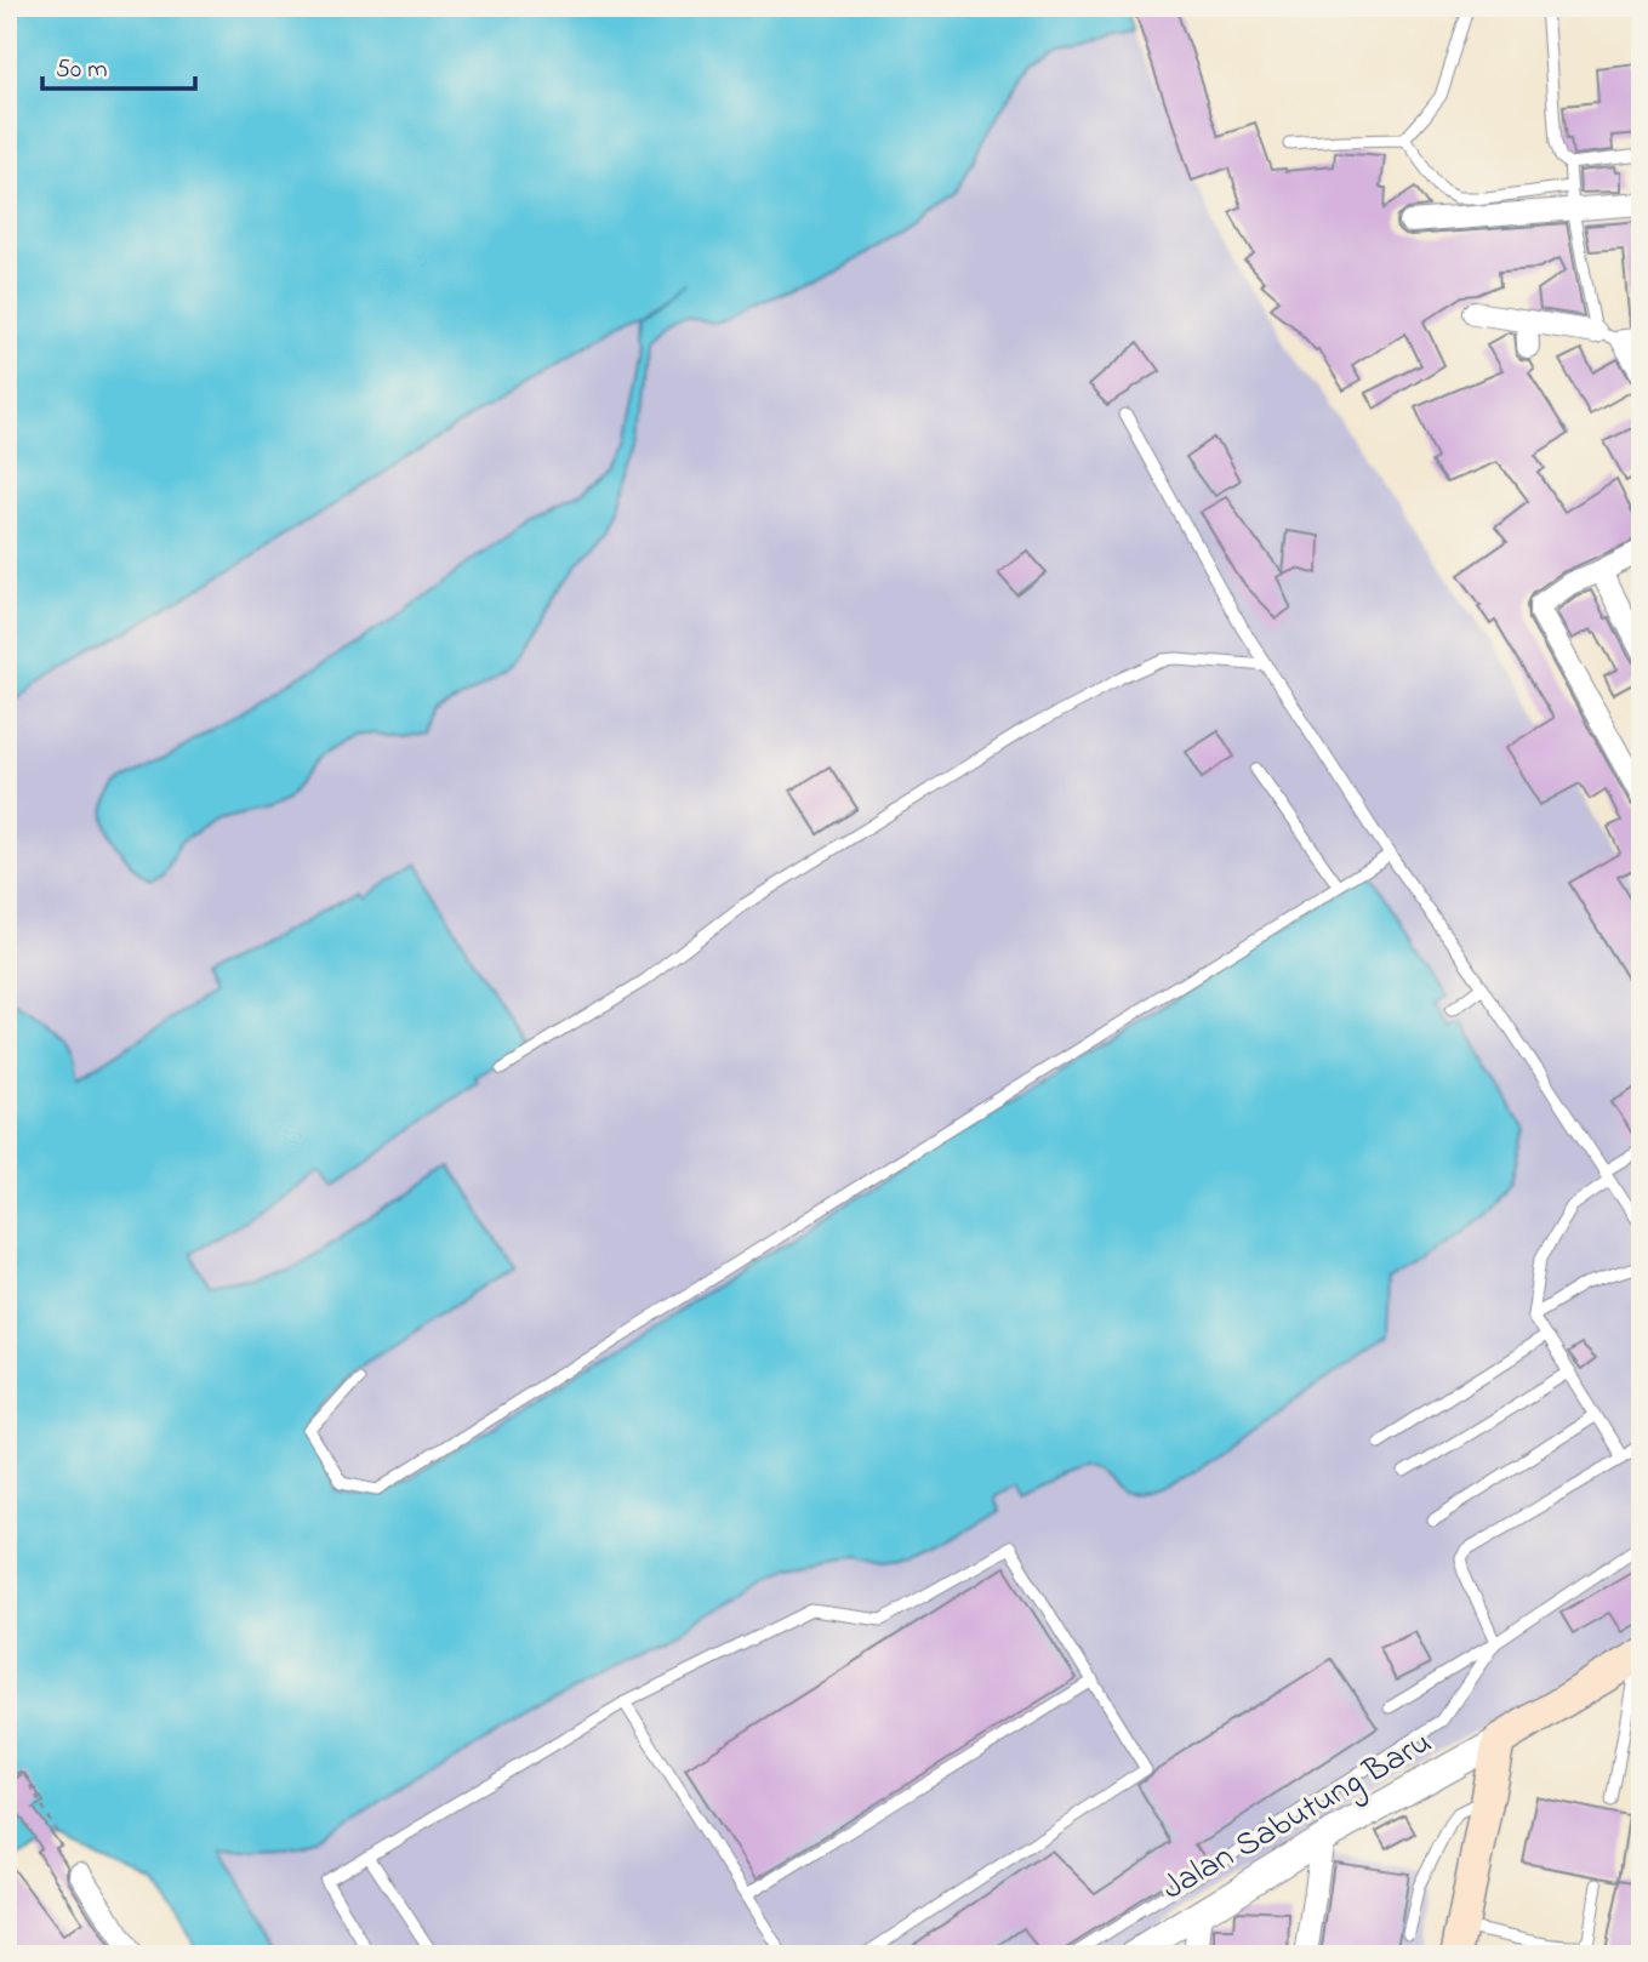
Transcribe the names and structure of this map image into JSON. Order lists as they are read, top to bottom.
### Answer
{
  "streets": {
    "street": ["Jalan Sabutung Baru"]
  },
  "scale_bar": "50 m"
}
